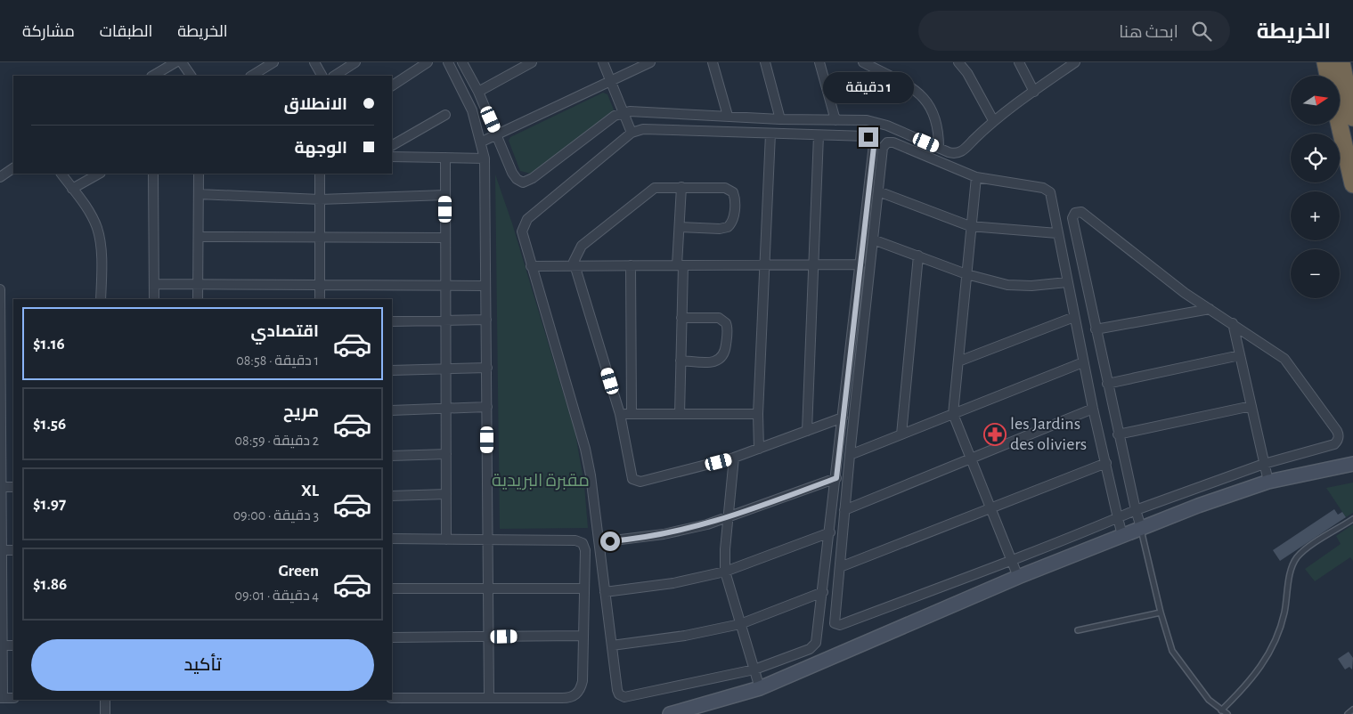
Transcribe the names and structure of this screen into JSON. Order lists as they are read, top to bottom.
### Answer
{
  "parks": ["مقبرة البريدية"],
  "places": {
    "pharmacy": ["les Jardins des oliviers"]
  },
  "north": "right",
  "page": {
    "header": "الخريطة",
    "search": "ابحث هنا",
    "nav": ["الخريطة", "الطبقات", "مشاركة"],
    "bubble": "1 دقيقة",
    "map_buttons": ["+", "−"],
    "banner": ["الانطلاق", "الوجهة"],
    "list": [
      {
        "name": "اقتصادي",
        "note": "1 دقيقة · 08:58",
        "value": "$1.16"
      },
      {
        "name": "مريح",
        "note": "2 دقيقة · 08:59",
        "value": "$1.56"
      },
      {
        "name": "XL",
        "note": "3 دقيقة · 09:00",
        "value": "$1.97"
      },
      {
        "name": "Green",
        "note": "4 دقيقة · 09:01",
        "value": "$1.86"
      }
    ],
    "buttons": "تأكيد"
  }
}
